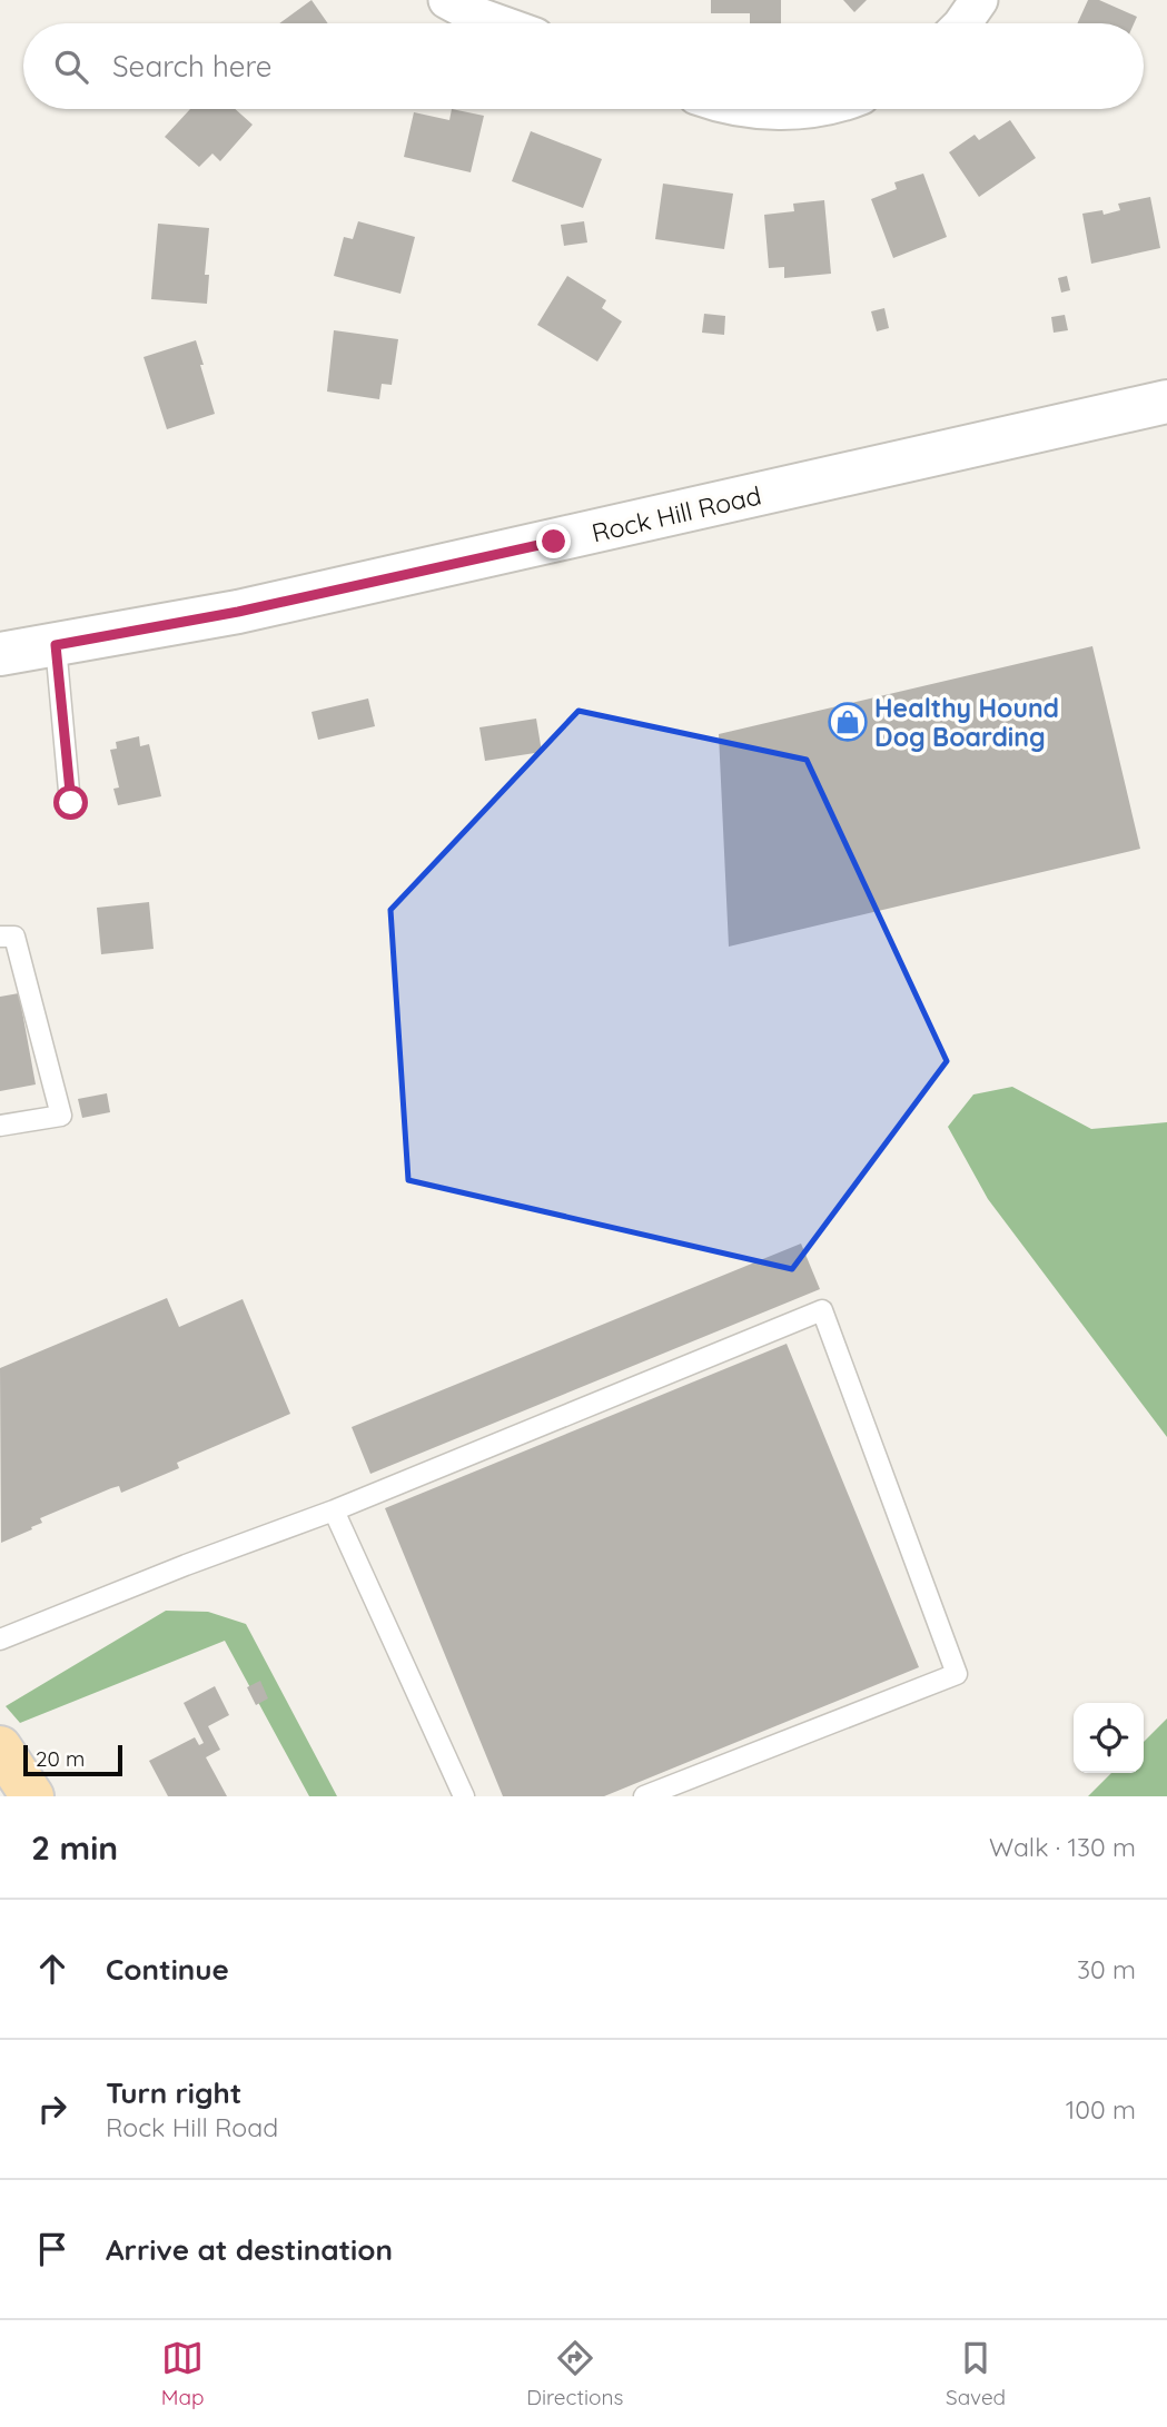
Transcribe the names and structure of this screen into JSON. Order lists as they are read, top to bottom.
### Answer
{
  "streets": {
    "street": ["Rock Hill Road"]
  },
  "places": {
    "shop": ["Healthy Hound Dog Boarding"]
  },
  "scale_bar": "20 m",
  "page": {
    "search": "Search here",
    "scale": "20 m",
    "heading": ["2 min", "Walk · 130 m"],
    "list": [
      ["Continue", "30 m"],
      ["Turn right", "Rock Hill Road", "100 m"],
      "Arrive at destination"
    ],
    "nav": ["Map", "Directions", "Saved"]
  }
}
